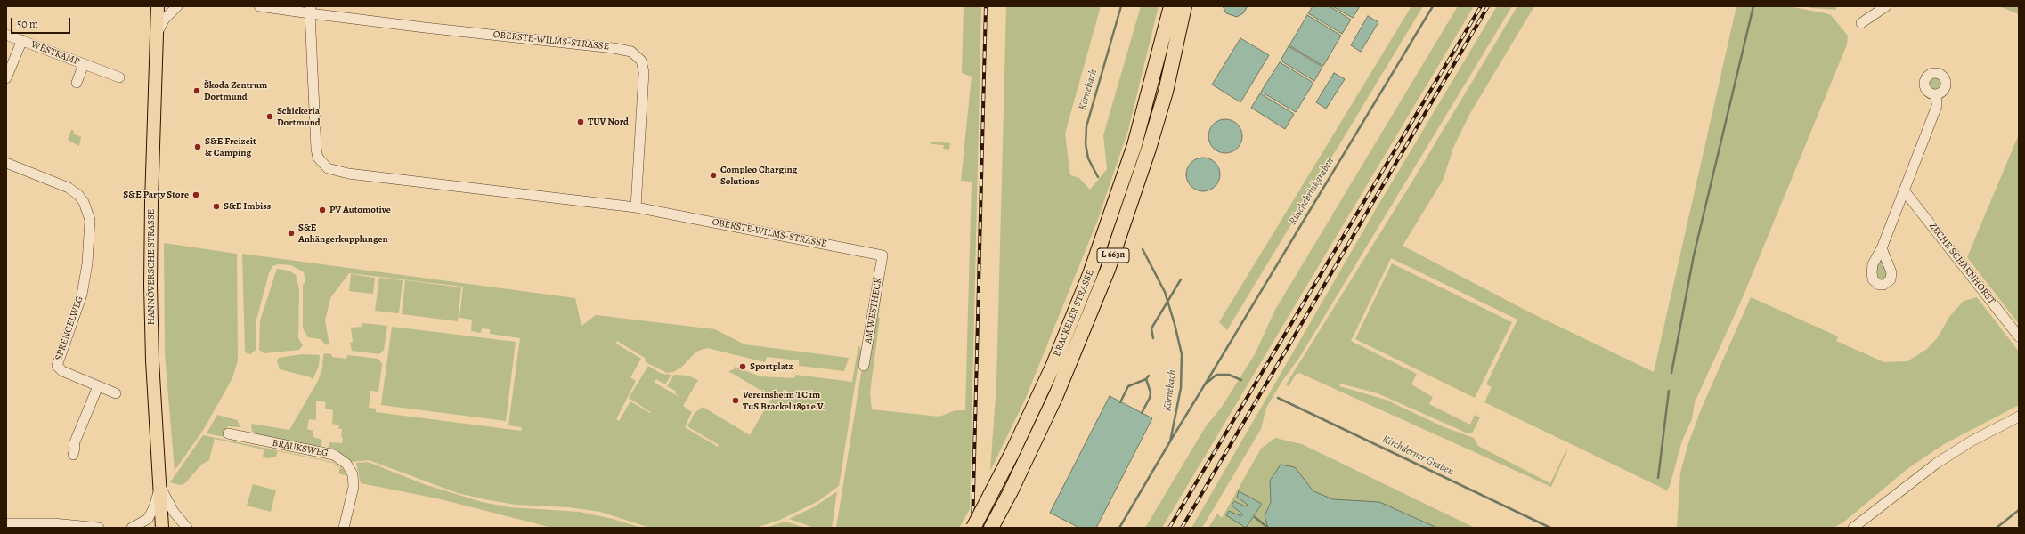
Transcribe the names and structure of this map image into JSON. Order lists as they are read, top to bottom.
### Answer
{
  "streets": {
    "highway": ["L 663n", "BRACKELER STRASSE"],
    "main road": ["HANNÖVERSCHE STRASSE"],
    "street": [
      "OBERSTE-WILMS-STRASSE",
      "WESTKAMP",
      "ZECHE SCHARNHORST",
      "AM WESTHECK",
      "SPRENGELWEG",
      "BRAUKSWEG"
    ]
  },
  "crossings": [
    ["OBERSTE-WILMS-STRASSE", "AM WESTHECK"]
  ],
  "water": ["Körnebach", "Rüschebrinkgraben", "Kirchderner Graben"],
  "places": [
    "Škoda Zentrum Dortmund",
    "Schickeria Dortmund",
    "TÜV Nord",
    "S&E Freizeit & Camping",
    "Compleo Charging Solutions",
    "S&E Party Store",
    "S&E Imbiss",
    "PV Automotive",
    "S&E Anhängerkupplungen",
    "Sportplatz",
    "Vereinsheim TC im TuS Brackel 1891 e.V."
  ],
  "scale_bar": "50 m"
}
